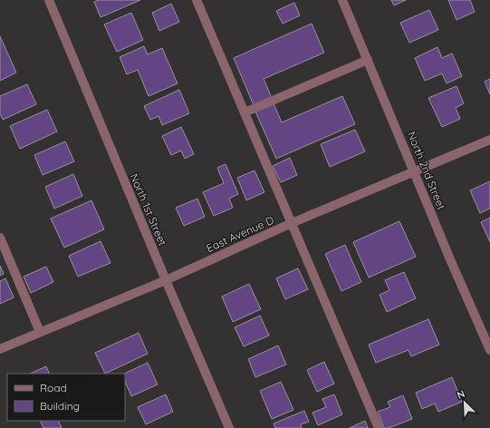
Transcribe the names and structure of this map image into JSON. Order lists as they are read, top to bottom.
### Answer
{
  "streets": {
    "street": ["North 2nd Street", "North 1st Street", "East Avenue D"]
  },
  "crossings": [
    ["North 2nd Street", "East Avenue D"],
    ["North 1st Street", "East Avenue D"]
  ],
  "legend": ["Road", "Building"],
  "north": "top left"
}
